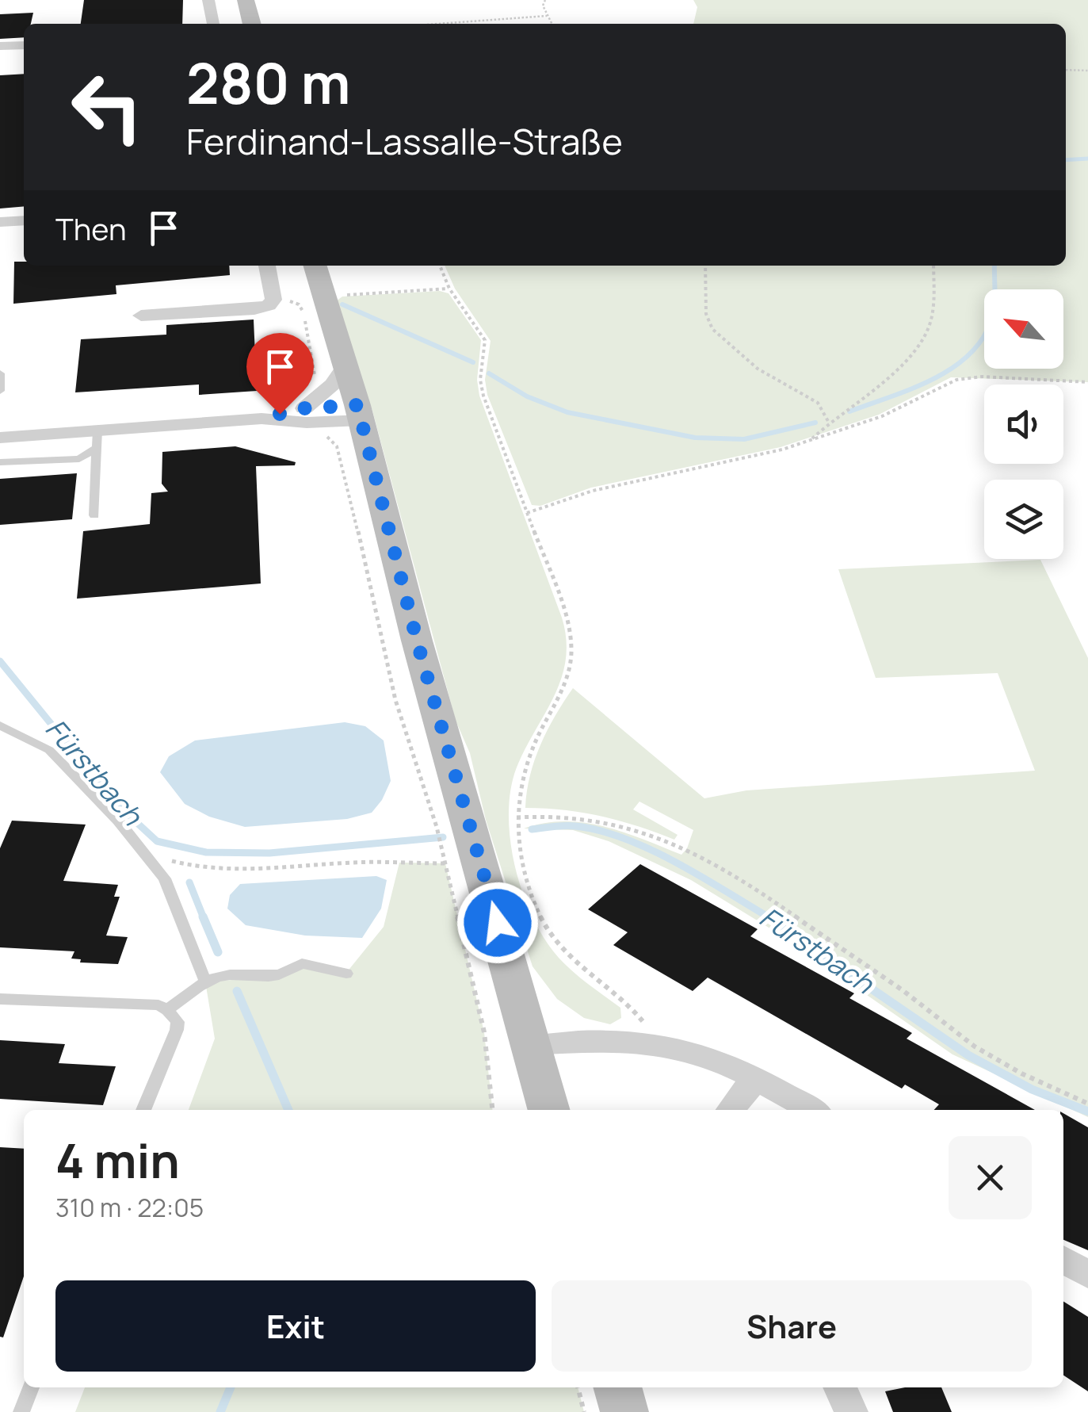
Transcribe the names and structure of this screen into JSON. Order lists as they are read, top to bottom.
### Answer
{
  "water": ["Fürstbach"],
  "north": "top left",
  "page": {
    "turn": ["280 m", "Ferdinand-Lassalle-Straße"],
    "then": "Then",
    "heading": ["4 min", "310 m · 22:05"],
    "buttons": ["Exit", "Share"]
  }
}
